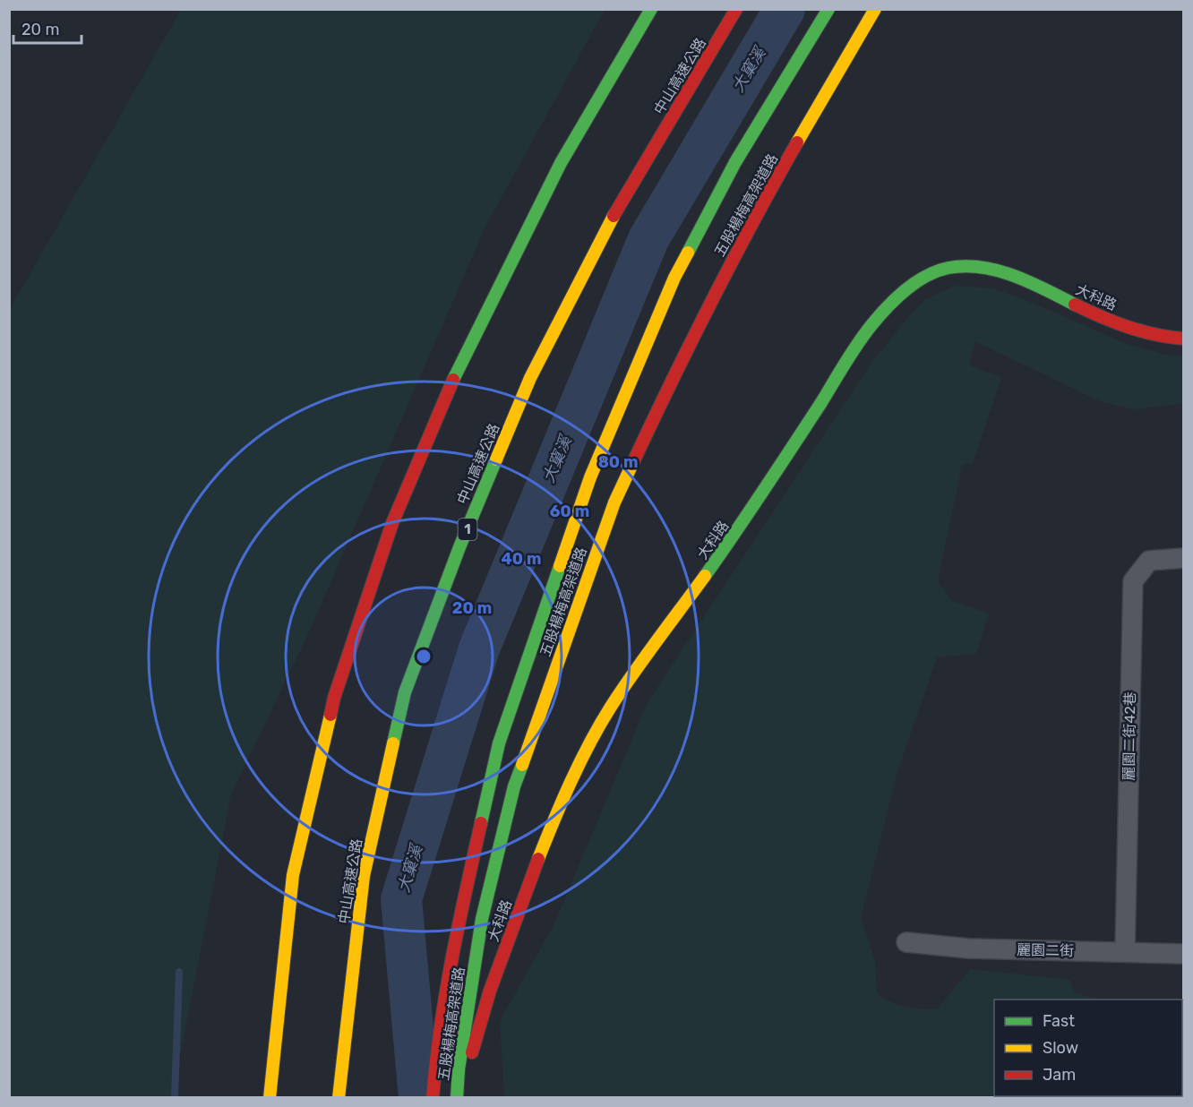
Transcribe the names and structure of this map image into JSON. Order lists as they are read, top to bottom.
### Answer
{
  "streets": {
    "main road": [
      "中山高速公路",
      "五股楊梅高架道路",
      "大科路",
      "1"
    ],
    "street": ["麗園二街42巷", "麗園二街"]
  },
  "crossings": [
    ["麗園二街42巷", "麗園二街"]
  ],
  "water": ["大窠溪"],
  "legend": ["Fast", "Slow", "Jam"],
  "scale_bar": "20 m",
  "rings": [
    "80 m",
    "60 m",
    "40 m",
    "20 m"
  ]
}
